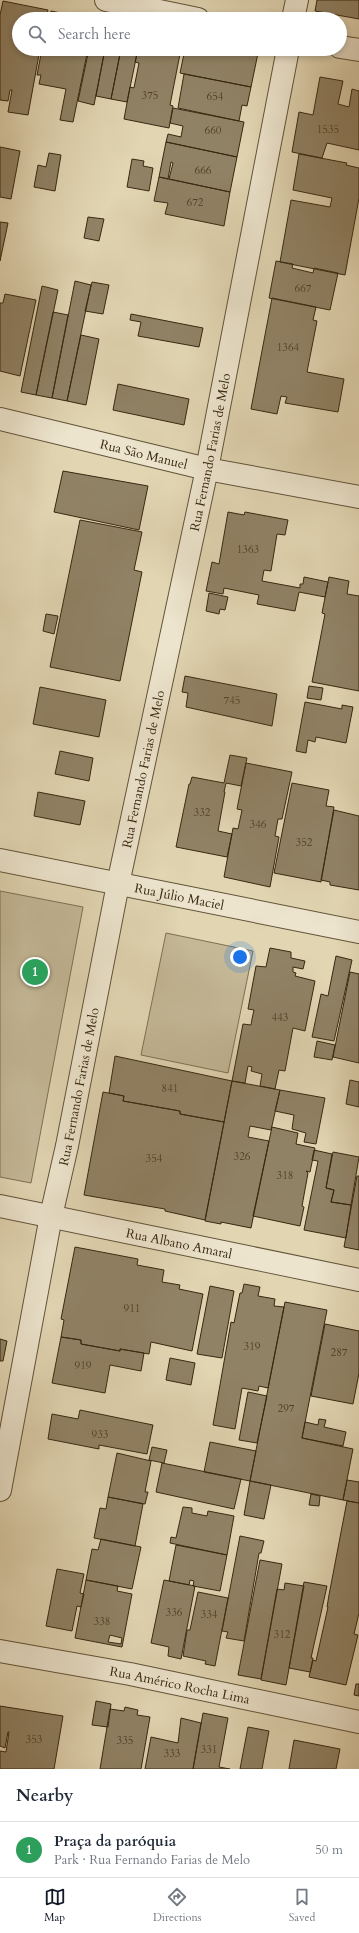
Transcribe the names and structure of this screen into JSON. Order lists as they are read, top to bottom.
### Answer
{
  "streets": {
    "street": [
      "Rua Fernando Farias de Melo",
      "Rua São Manuel",
      "Rua Júlio Maciel",
      "Rua Albano Amaral",
      "Rua Américo Rocha Lima"
    ]
  },
  "crossings": [
    ["Rua Fernando Farias de Melo", "Rua São Manuel"],
    ["Rua Fernando Farias de Melo", "Rua Júlio Maciel"],
    ["Rua Fernando Farias de Melo", "Rua Albano Amaral"]
  ],
  "house_numbers": [
    "375",
    "654",
    "1535",
    "660",
    "666",
    "672",
    "667",
    "1364",
    "1363",
    "745",
    "332",
    "346",
    "352",
    "443",
    "841",
    "326",
    "354",
    "318",
    "911",
    "319",
    "287",
    "919",
    "297",
    "933",
    "336",
    "334",
    "338",
    "312",
    "353",
    "335",
    "331",
    "333"
  ],
  "page": {
    "search": "Search here",
    "pins": "1",
    "heading": "Nearby",
    "list": [
      {
        "mark": "1",
        "name": "Praça da paróquia",
        "note": "Park · Rua Fernando Farias de Melo",
        "value": "50 m"
      }
    ],
    "nav": ["Map", "Directions", "Saved"]
  }
}
